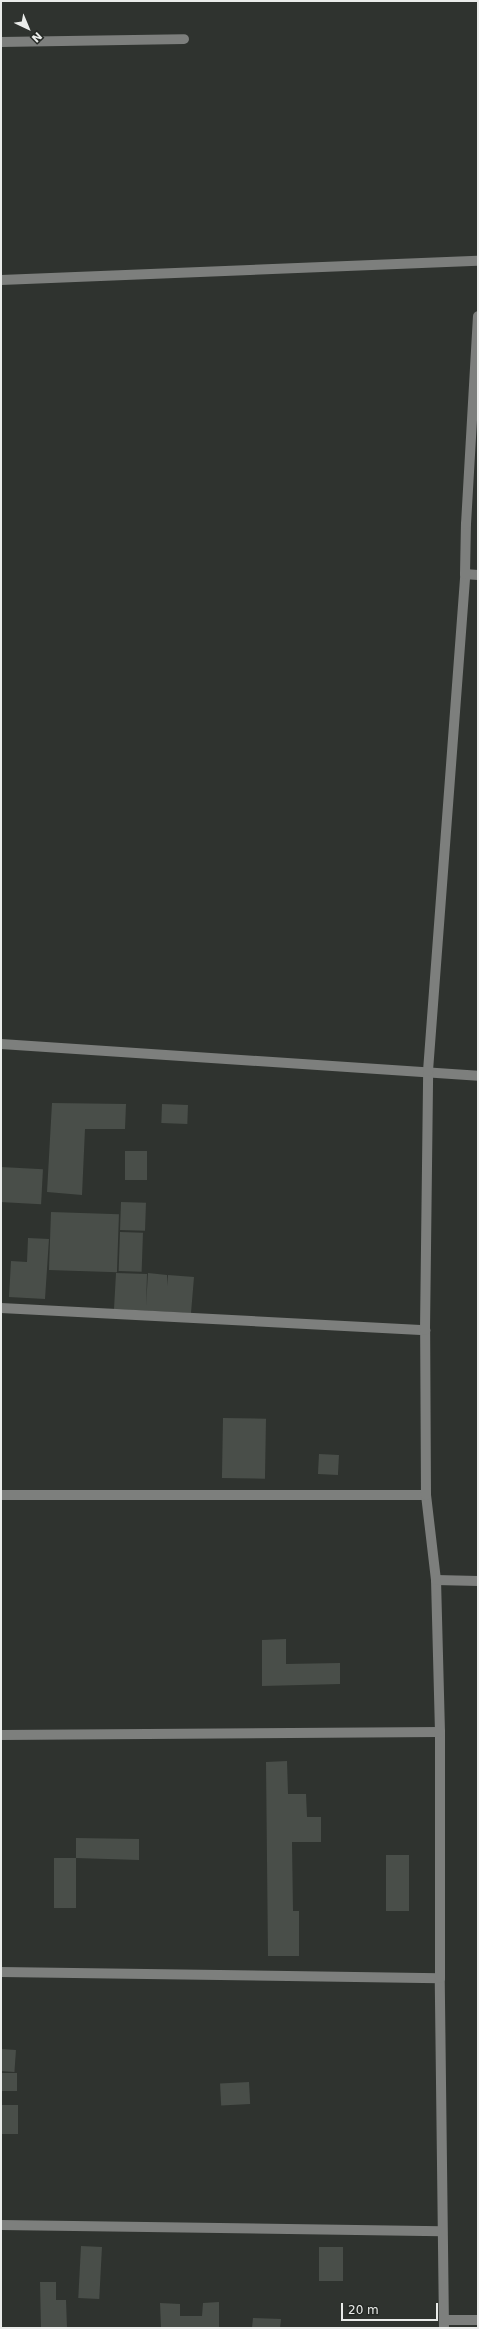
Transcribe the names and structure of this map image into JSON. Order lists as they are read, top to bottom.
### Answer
{
  "scale_bar": "20 m",
  "north": "bottom right"
}
